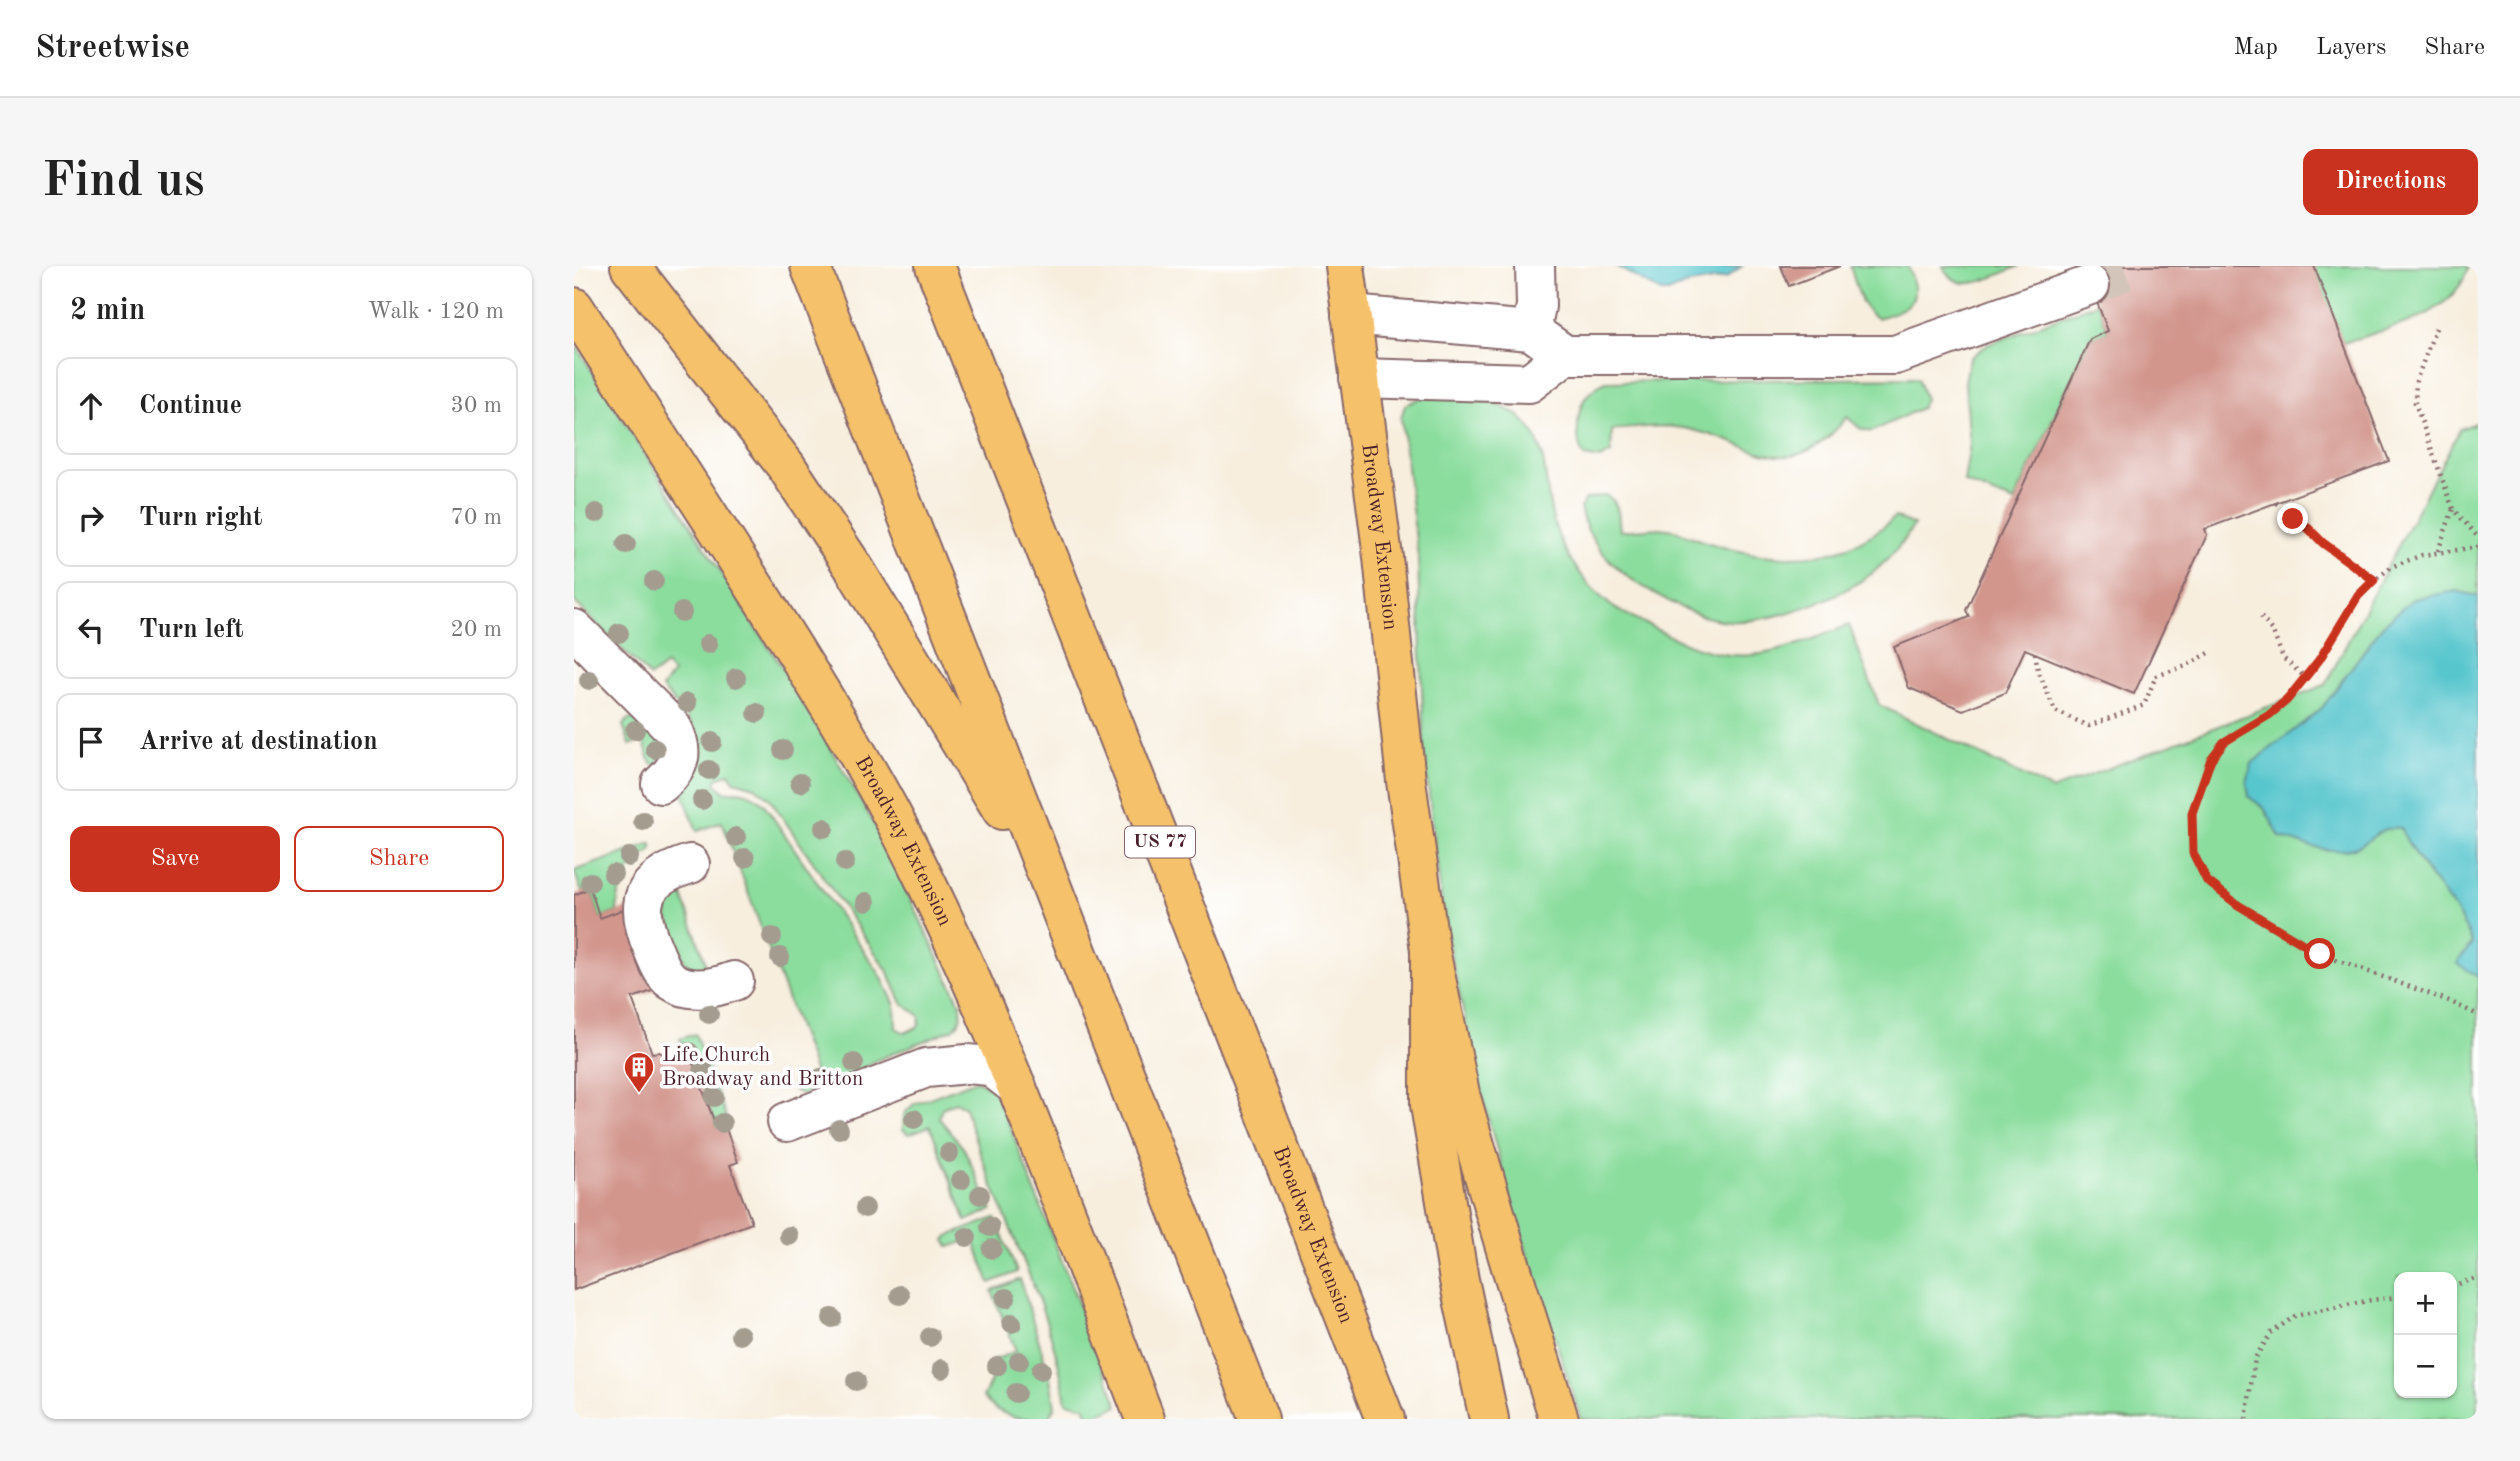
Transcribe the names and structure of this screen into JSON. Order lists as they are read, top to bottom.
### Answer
{
  "streets": {
    "main road": ["Broadway Extension", "US 77"]
  },
  "places": {
    "building": ["Life.Church Broadway and Britton"]
  },
  "page": {
    "header": "Streetwise",
    "nav": ["Map", "Layers", "Share"],
    "buttons": [
      "Directions",
      ["Save", "Share"]
    ],
    "title": "Find us",
    "heading": ["2 min", "Walk · 120 m"],
    "list": [
      ["Continue", "30 m"],
      ["Turn right", "70 m"],
      ["Turn left", "20 m"],
      "Arrive at destination"
    ],
    "map_buttons": ["+", "−"]
  }
}
